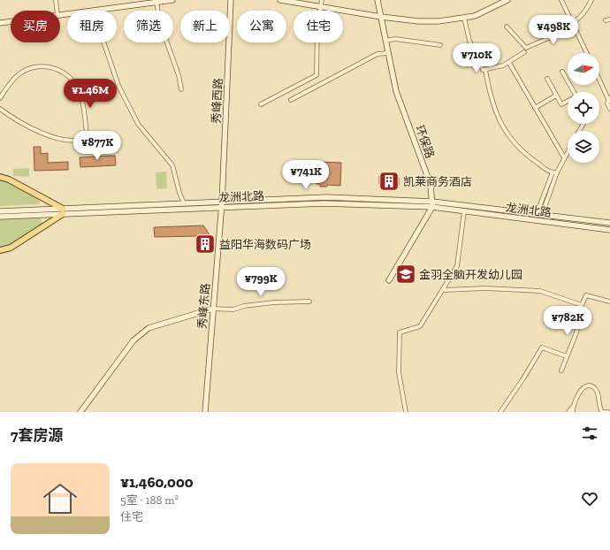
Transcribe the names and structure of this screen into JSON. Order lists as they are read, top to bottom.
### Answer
{
  "streets": {
    "street": [
      "秀峰西路",
      "环保路",
      "龙洲北路",
      "秀峰东路"
    ]
  },
  "crossings": [
    ["秀峰西路", "龙洲北路"],
    ["秀峰西路", "秀峰东路"],
    ["环保路", "龙洲北路"],
    ["龙洲北路", "秀峰东路"]
  ],
  "places": {
    "building": ["凯莱商务酒店", "益阳华海数码广场"],
    "school or university": ["金羽全脑开发幼儿园"]
  },
  "north": "right",
  "page": {
    "chip": [
      "买房",
      "租房",
      "筛选",
      "新上",
      "公寓",
      "住宅"
    ],
    "price": [
      "¥498K",
      "¥710K",
      "¥1.46M",
      "¥877K",
      "¥741K",
      "¥799K",
      "¥782K"
    ],
    "heading": "7套房源",
    "list": [
      {
        "name": "¥1,460,000",
        "note": "5室 · 188 m² · 住宅"
      }
    ]
  }
}
